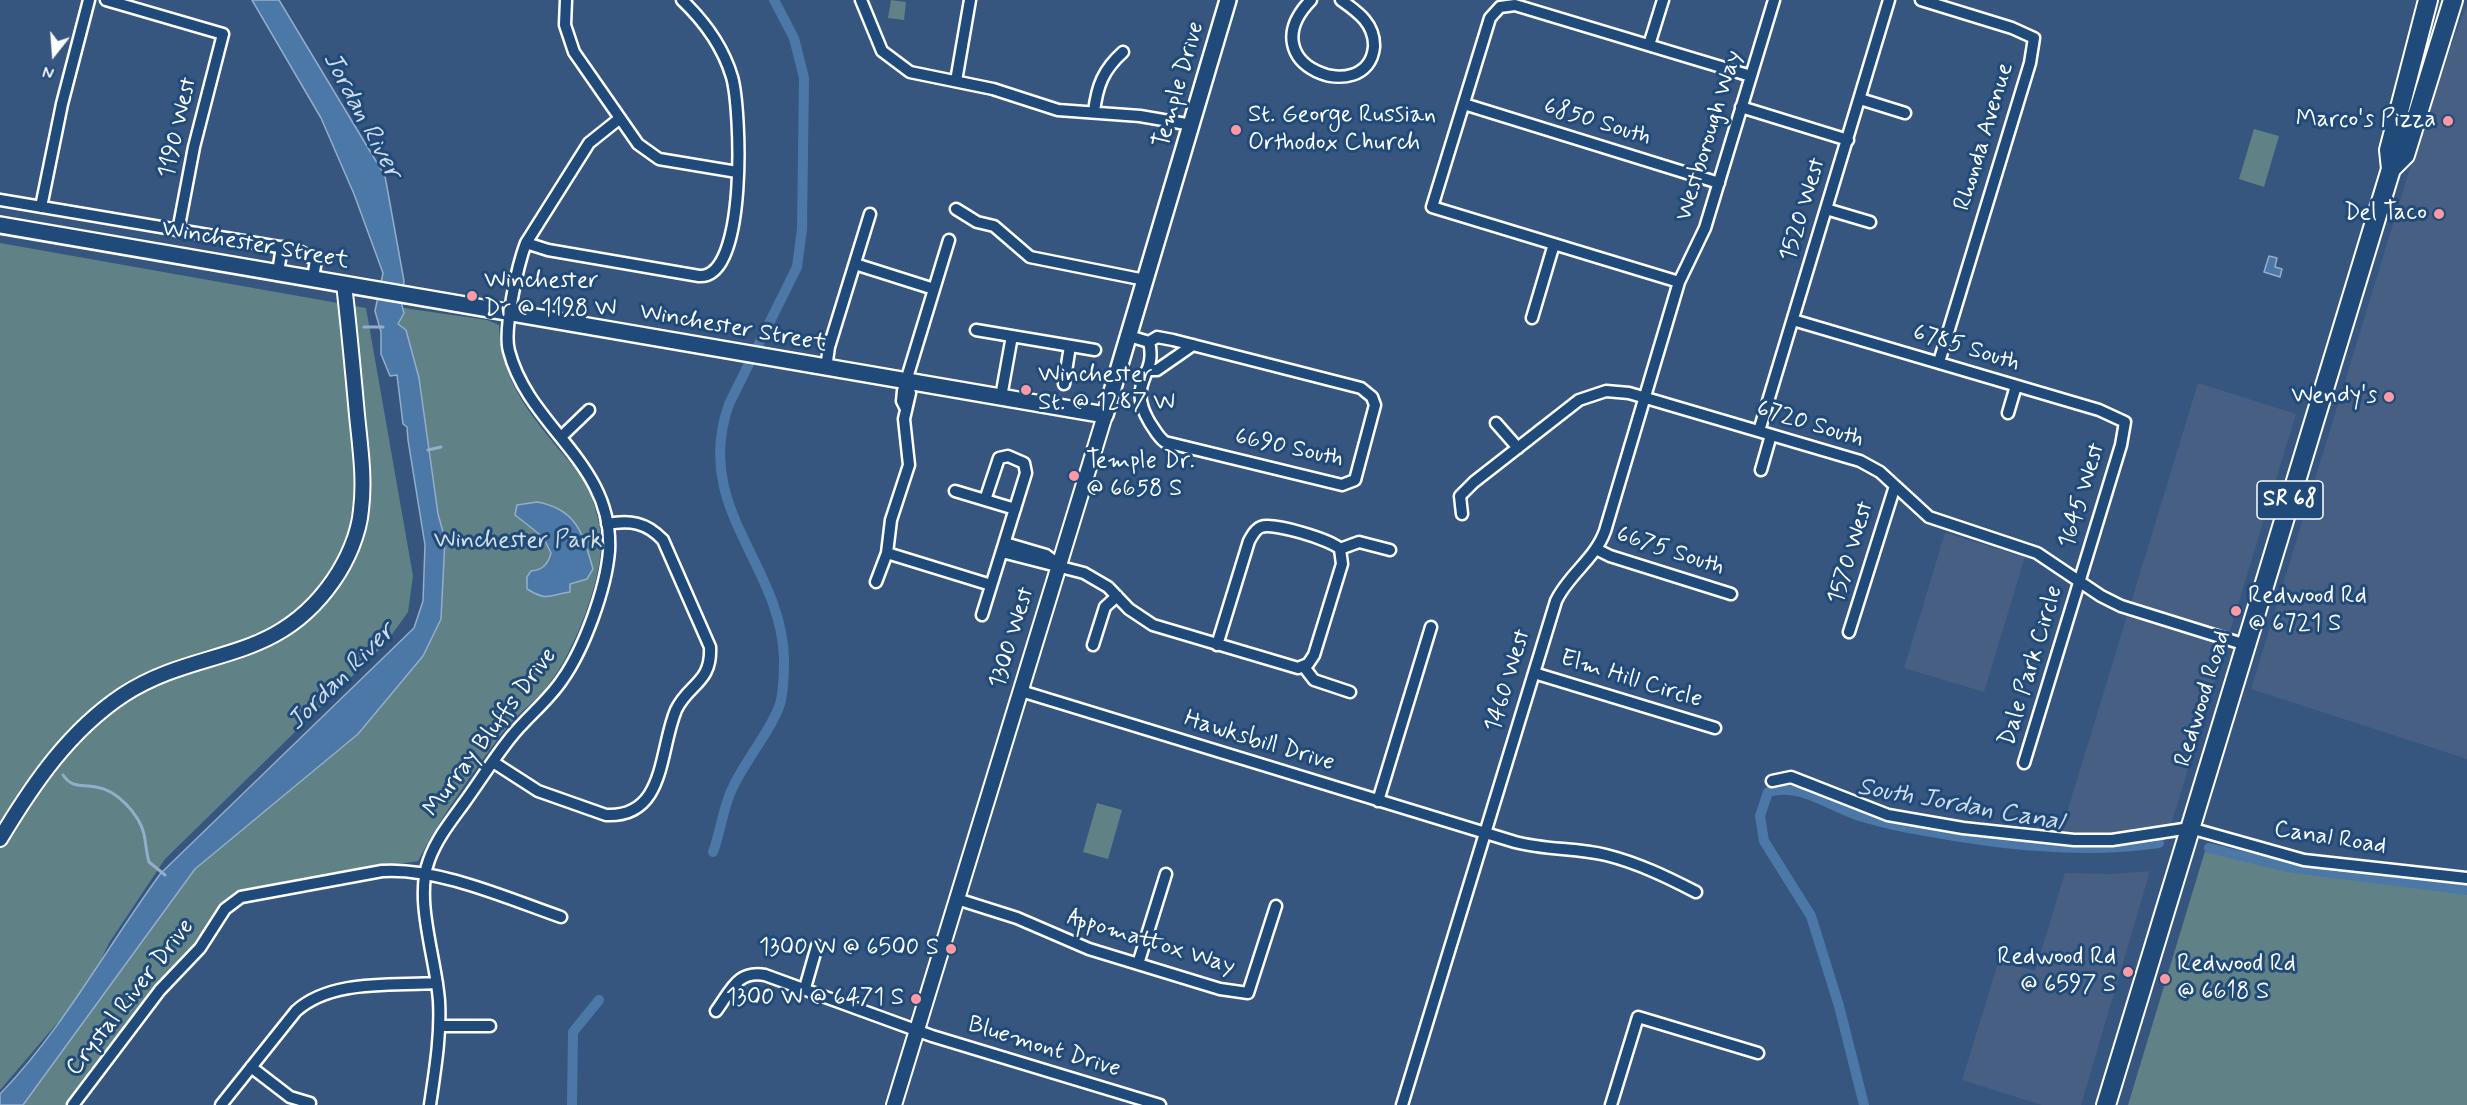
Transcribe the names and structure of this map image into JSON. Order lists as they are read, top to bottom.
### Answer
{
  "streets": {
    "main road": [
      "Temple Drive",
      "Winchester Street",
      "SR 68",
      "1300 West",
      "Redwood Road"
    ],
    "street": [
      "6850 South",
      "1190 West",
      "Westborough Way",
      "Rhonda Avenue",
      "1520 West",
      "6785 South",
      "6720 South",
      "6690 South",
      "1645 West",
      "6675 South",
      "1570 West",
      "Dale Park Circle",
      "Elm Hill Circle",
      "1460 West",
      "Murray Bluffs Drive",
      "Hawksbill Drive",
      "Canal Road",
      "Appomattox Way",
      "Crystal River Drive",
      "Bluemont Drive"
    ]
  },
  "crossings": [
    ["Temple Drive", "1300 West"],
    ["6850 South", "Westborough Way"],
    ["Westborough Way", "1460 West"],
    ["Rhonda Avenue", "6785 South"],
    ["1520 West", "6785 South"],
    ["1520 West", "6720 South"],
    ["Winchester Street", "1300 West"],
    ["Winchester Street", "Murray Bluffs Drive"],
    ["6785 South", "1645 West"],
    ["6720 South", "1645 West"],
    ["6720 South", "1570 West"],
    ["6720 South", "Dale Park Circle"],
    ["6720 South", "1460 West"],
    ["6720 South", "Redwood Road"],
    ["6690 South", "1300 West"],
    ["1645 West", "Dale Park Circle"],
    ["6675 South", "1460 West"],
    ["1300 West", "Hawksbill Drive"],
    ["1300 West", "Appomattox Way"],
    ["1300 West", "Bluemont Drive"],
    ["Elm Hill Circle", "1460 West"],
    ["1460 West", "Hawksbill Drive"],
    ["Redwood Road", "Canal Road"],
    ["Murray Bluffs Drive", "Crystal River Drive"]
  ],
  "water": ["Jordan River", "South Jordan Canal"],
  "parks": ["Winchester Park"],
  "places": [
    "Marco's Pizza",
    "St. George Russian Orthodox Church",
    "Del Taco",
    "Winchester Dr @ 1198 W",
    "Winchester St. @ 1287 W",
    "Wendy's",
    "Temple Dr. @ 6658 S",
    "Redwood Rd @ 6721 S",
    "1300 W @ 6500 S",
    "Redwood Rd @ 6597 S",
    "Redwood Rd @ 6618 S",
    "1300 W @ 6471 S"
  ],
  "north": "bottom"
}
